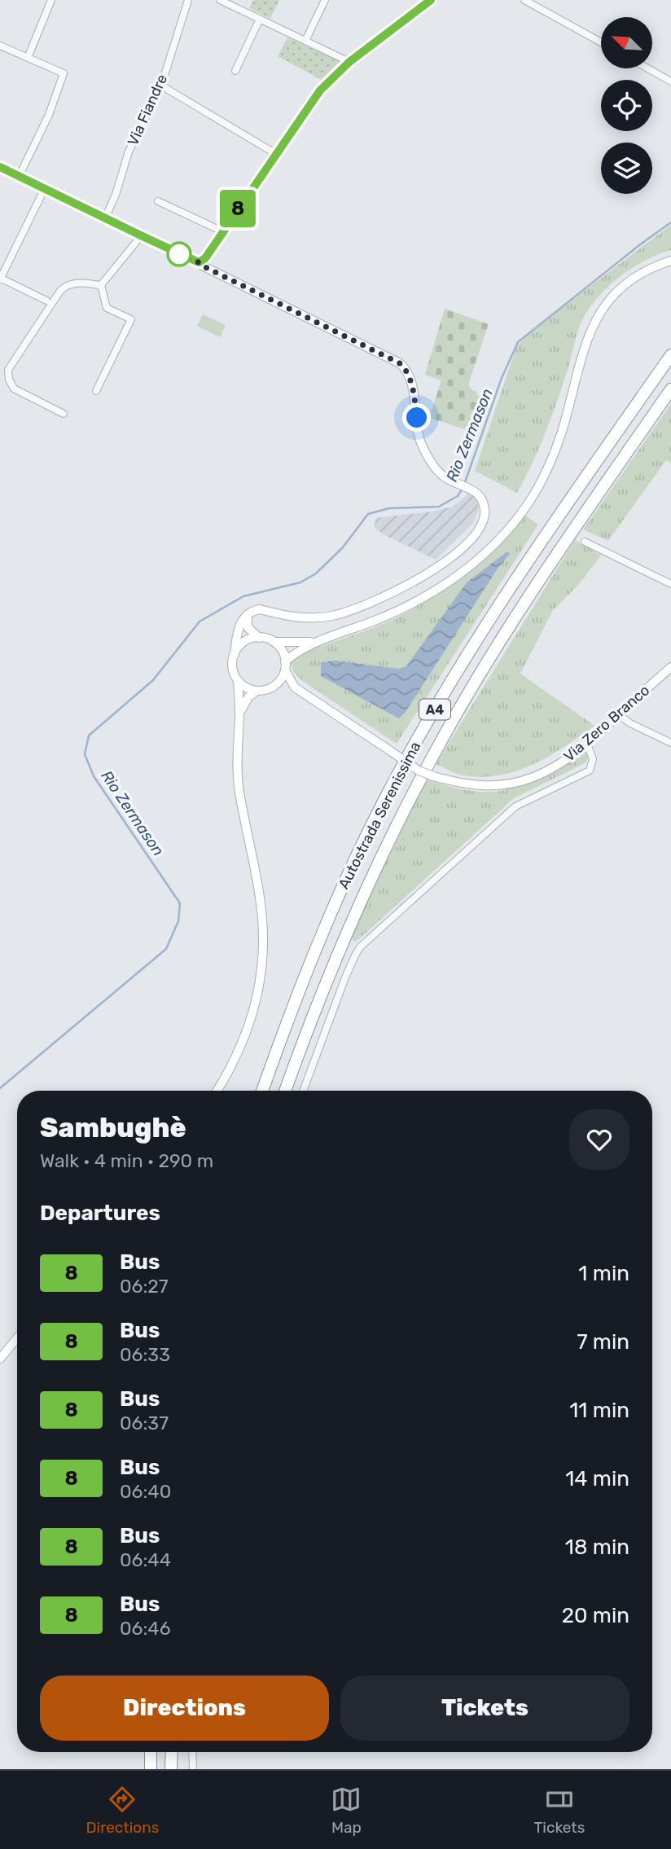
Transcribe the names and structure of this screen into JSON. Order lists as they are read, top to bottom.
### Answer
{
  "streets": {
    "highway": ["A4", "Autostrada Serenissima"],
    "street": ["Via Fiandre", "Via Zero Branco"]
  },
  "water": ["Rio Zermason"],
  "lines": ["bus line 8"],
  "north": "top left",
  "page": {
    "on_map": "8",
    "heading": [
      ["Sambughè", "Walk · 4 min · 290 m"],
      "Departures"
    ],
    "list": [
      {
        "mark": "8",
        "name": "Bus",
        "note": "06:27",
        "value": "1 min"
      },
      {
        "mark": "8",
        "name": "Bus",
        "note": "06:33",
        "value": "7 min"
      },
      {
        "mark": "8",
        "name": "Bus",
        "note": "06:37",
        "value": "11 min"
      },
      {
        "mark": "8",
        "name": "Bus",
        "note": "06:40",
        "value": "14 min"
      },
      {
        "mark": "8",
        "name": "Bus",
        "note": "06:44",
        "value": "18 min"
      },
      {
        "mark": "8",
        "name": "Bus",
        "note": "06:46",
        "value": "20 min"
      }
    ],
    "buttons": ["Directions", "Tickets"],
    "tabs": ["Directions", "Map", "Tickets"]
  }
}
